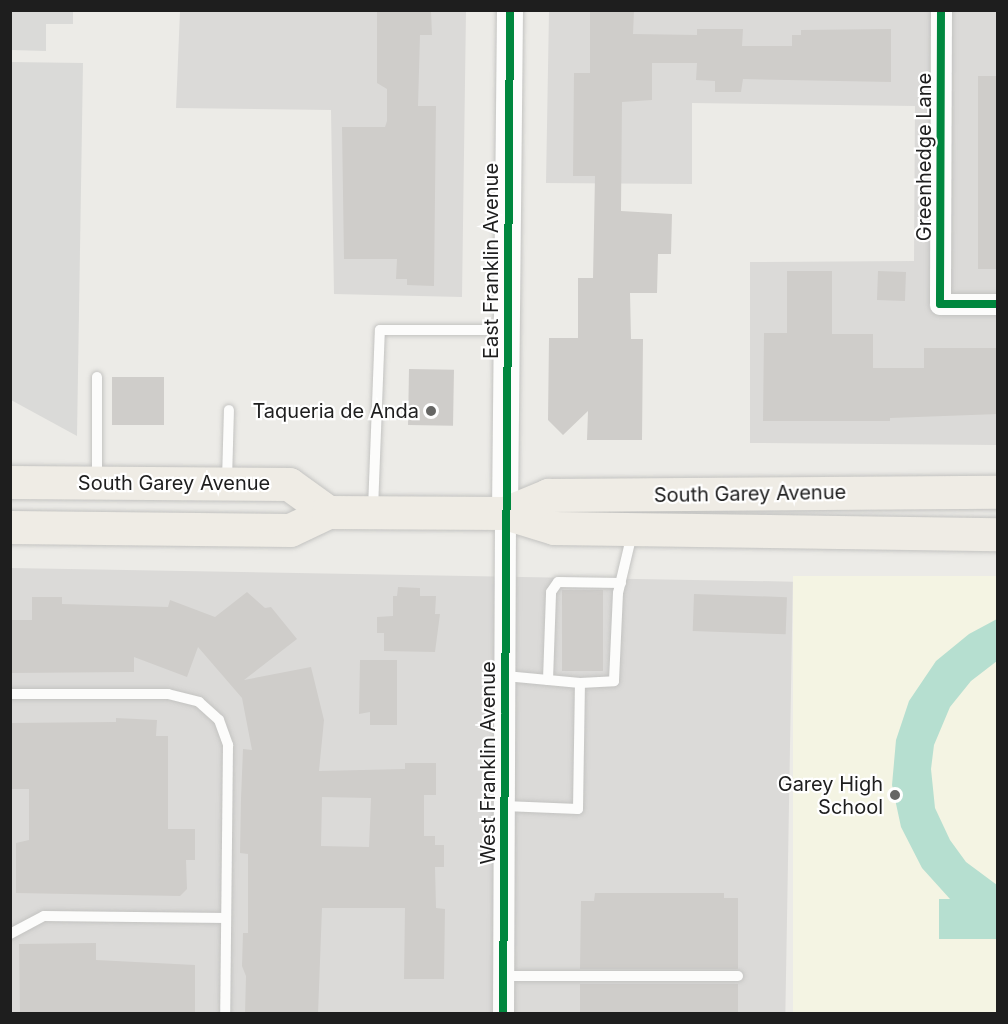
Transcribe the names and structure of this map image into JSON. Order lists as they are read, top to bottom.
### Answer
{
  "streets": {
    "main road": ["South Garey Avenue"],
    "street": ["Greenhedge Lane", "East Franklin Avenue", "West Franklin Avenue"]
  },
  "crossings": [
    ["East Franklin Avenue", "South Garey Avenue"],
    ["East Franklin Avenue", "West Franklin Avenue"],
    ["South Garey Avenue", "West Franklin Avenue"]
  ],
  "places": ["Taqueria de Anda", "Garey High School"]
}
